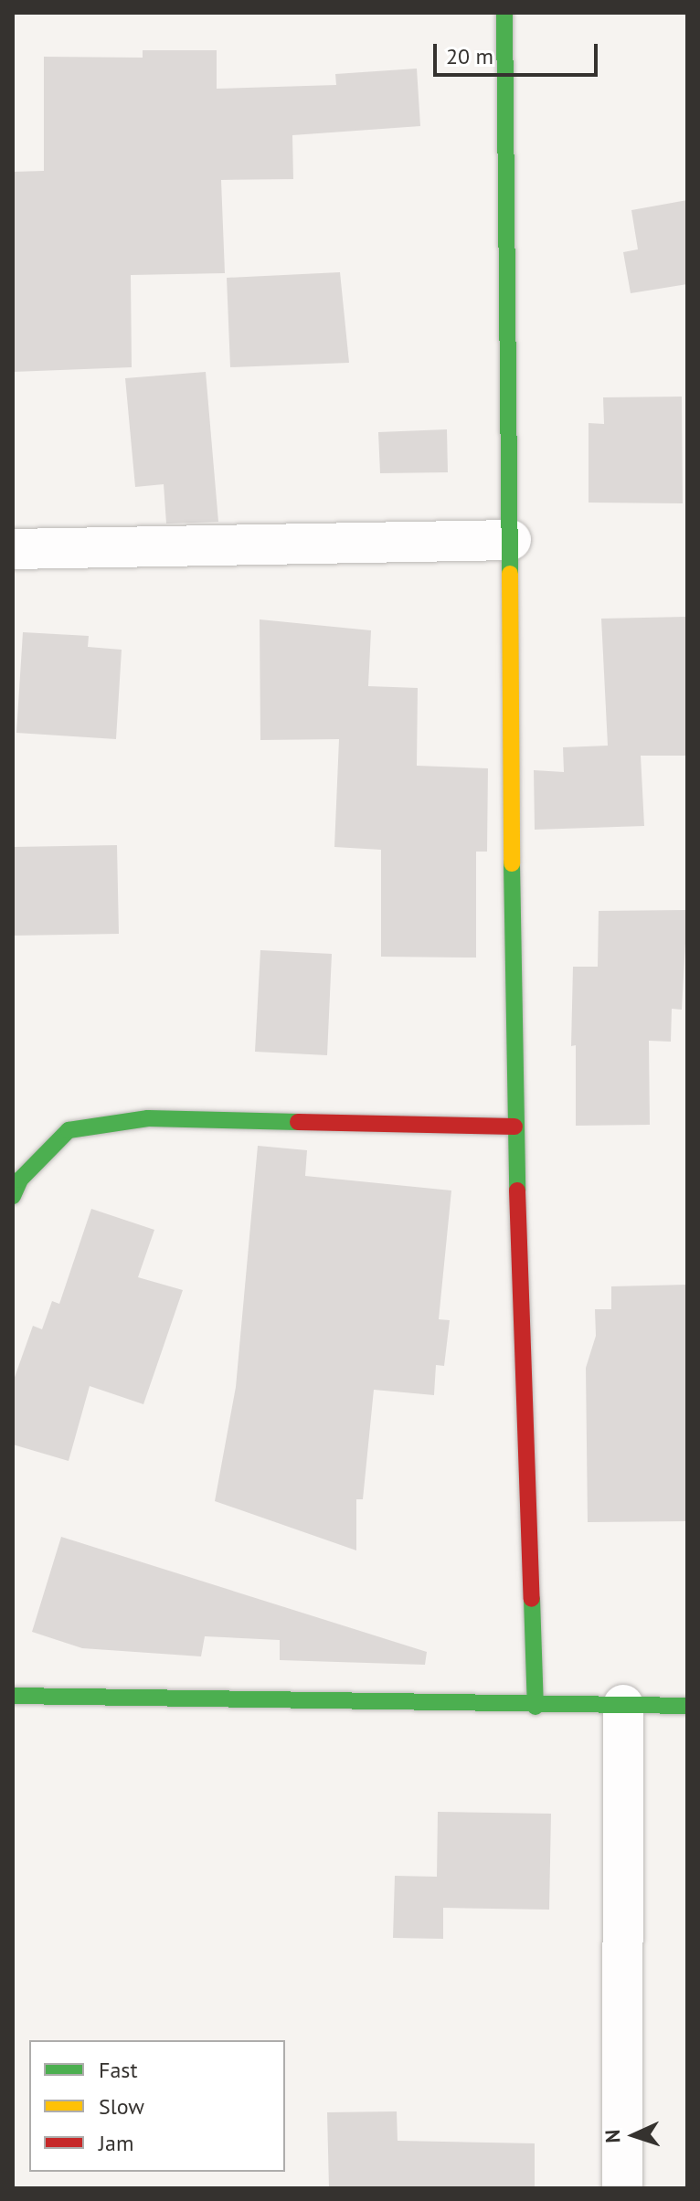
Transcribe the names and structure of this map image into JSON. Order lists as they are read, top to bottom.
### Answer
{
  "legend": ["Fast", "Slow", "Jam"],
  "scale_bar": "20 m",
  "north": "left"
}
